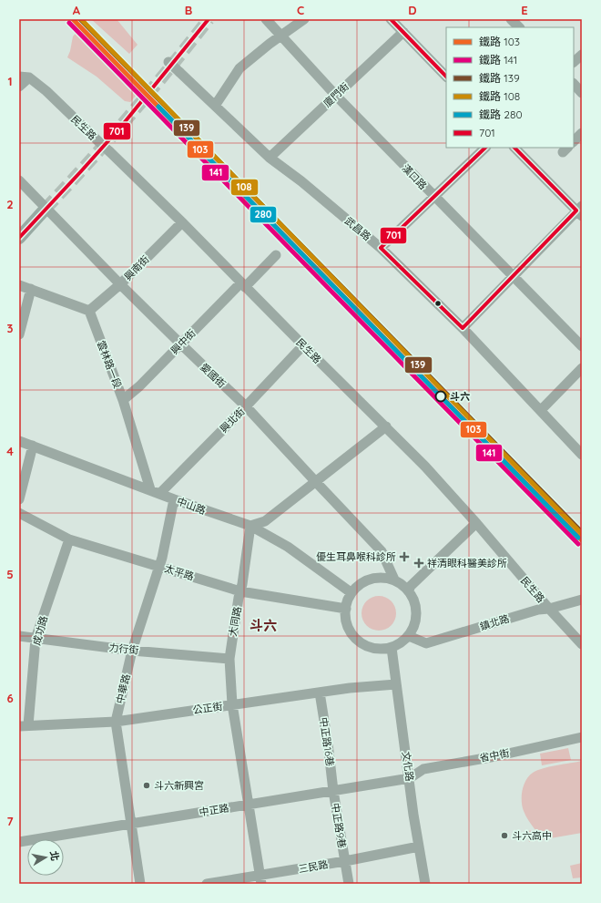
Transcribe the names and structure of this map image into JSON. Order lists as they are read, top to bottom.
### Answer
{
  "streets": {
    "street": [
      "廈門街",
      "民生路",
      "漢口路",
      "武昌路",
      "興南街",
      "興中街",
      "雲林路一段",
      "愛國街",
      "興北街",
      "中山路",
      "太平路",
      "大同路",
      "鎮北路",
      "成功路",
      "力行街",
      "中華路",
      "公正街",
      "中正路16巷",
      "省中街",
      "文化路",
      "中正路",
      "中正路9巷",
      "三民路"
    ]
  },
  "crossings": [
    ["廈門街", "漢口路"],
    ["廈門街", "武昌路"],
    ["民生路", "興南街"],
    ["民生路", "興中街"],
    ["民生路", "興北街"],
    ["民生路", "鎮北路"],
    ["興南街", "雲林路一段"],
    ["興南街", "愛國街"],
    ["興中街", "雲林路一段"],
    ["興中街", "愛國街"],
    ["雲林路一段", "興北街"],
    ["雲林路一段", "中山路"],
    ["愛國街", "興北街"],
    ["愛國街", "中山路"],
    ["愛國街", "太平路"],
    ["愛國街", "鎮北路"],
    ["愛國街", "文化路"],
    ["興北街", "中山路"],
    ["中山路", "太平路"],
    ["中山路", "大同路"],
    ["中山路", "鎮北路"],
    ["中山路", "中華路"],
    ["中山路", "文化路"],
    ["太平路", "大同路"],
    ["太平路", "鎮北路"],
    ["太平路", "成功路"],
    ["太平路", "中華路"],
    ["太平路", "文化路"],
    ["大同路", "力行街"],
    ["大同路", "公正街"],
    ["大同路", "中正路"],
    ["大同路", "三民路"],
    ["鎮北路", "文化路"],
    ["成功路", "力行街"],
    ["成功路", "公正街"],
    ["力行街", "中華路"],
    ["中華路", "公正街"],
    ["中華路", "中正路"],
    ["公正街", "中正路16巷"],
    ["公正街", "文化路"],
    ["中正路16巷", "中正路"],
    ["中正路16巷", "中正路9巷"],
    ["省中街", "文化路"],
    ["省中街", "中正路"],
    ["文化路", "中正路"],
    ["文化路", "三民路"],
    ["中正路", "中正路9巷"],
    ["中正路9巷", "三民路"]
  ],
  "districts": ["斗六"],
  "places": {
    "other": ["斗六", "斗六新興宮", "斗六高中"],
    "health": ["優生耳鼻喉科診所", "祥清眼科醫美診所"]
  },
  "lines": [
    "rail line 103",
    "rail line 139",
    "rail line 108",
    "transit line 701",
    "rail line 141",
    "rail line 280"
  ],
  "legend": [
    "鐵路 103",
    "鐵路 141",
    "鐵路 139",
    "鐵路 108",
    "鐵路 280",
    "701"
  ],
  "north": "right",
  "grid": {
    "columns": [
      "A",
      "B",
      "C",
      "D",
      "E"
    ],
    "rows": [
      "1",
      "2",
      "3",
      "4",
      "5",
      "6",
      "7"
    ]
  }
}
